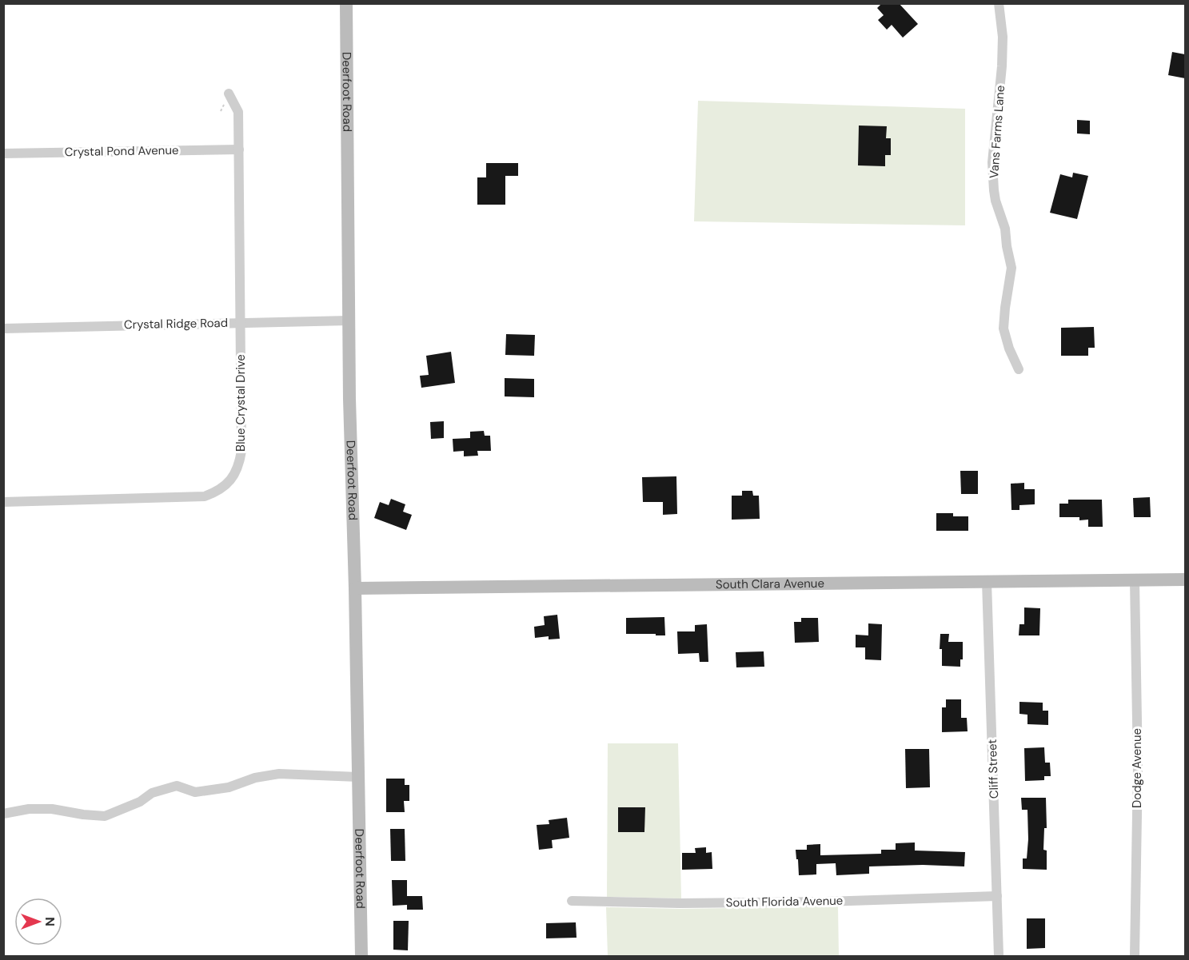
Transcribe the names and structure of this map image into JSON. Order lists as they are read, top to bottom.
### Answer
{
  "streets": {
    "street": [
      "Deerfoot Road",
      "Vans Farms Lane",
      "Crystal Pond Avenue",
      "Crystal Ridge Road",
      "Blue Crystal Drive",
      "South Clara Avenue",
      "Dodge Avenue",
      "Cliff Street",
      "South Florida Avenue"
    ]
  },
  "crossings": [
    ["Deerfoot Road", "Crystal Ridge Road"],
    ["Deerfoot Road", "South Clara Avenue"],
    ["Crystal Pond Avenue", "Blue Crystal Drive"],
    ["Crystal Ridge Road", "Blue Crystal Drive"],
    ["South Clara Avenue", "Dodge Avenue"],
    ["South Clara Avenue", "Cliff Street"],
    ["Cliff Street", "South Florida Avenue"]
  ],
  "north": "right"
}
